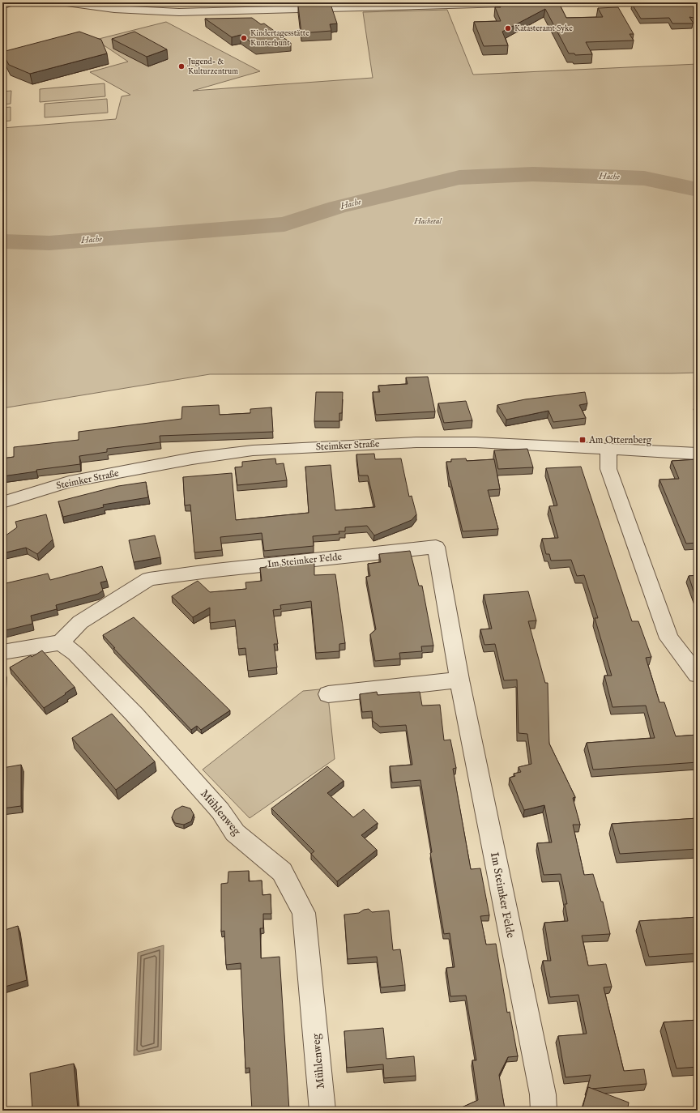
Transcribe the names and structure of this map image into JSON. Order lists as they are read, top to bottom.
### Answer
{
  "streets": {
    "street": ["Steimker Straße", "Im Steimker Felde", "Mühlenweg"]
  },
  "crossings": [
    ["Im Steimker Felde", "Mühlenweg"]
  ],
  "water": ["Hache"],
  "parks": ["Hachetal"],
  "places": {
    "other": ["Katasteramt Syke", "Kindertagesstätte Kunterbunt", "Jugend- & Kulturzentrum"],
    "transit": ["Am Otternberg"]
  }
}
